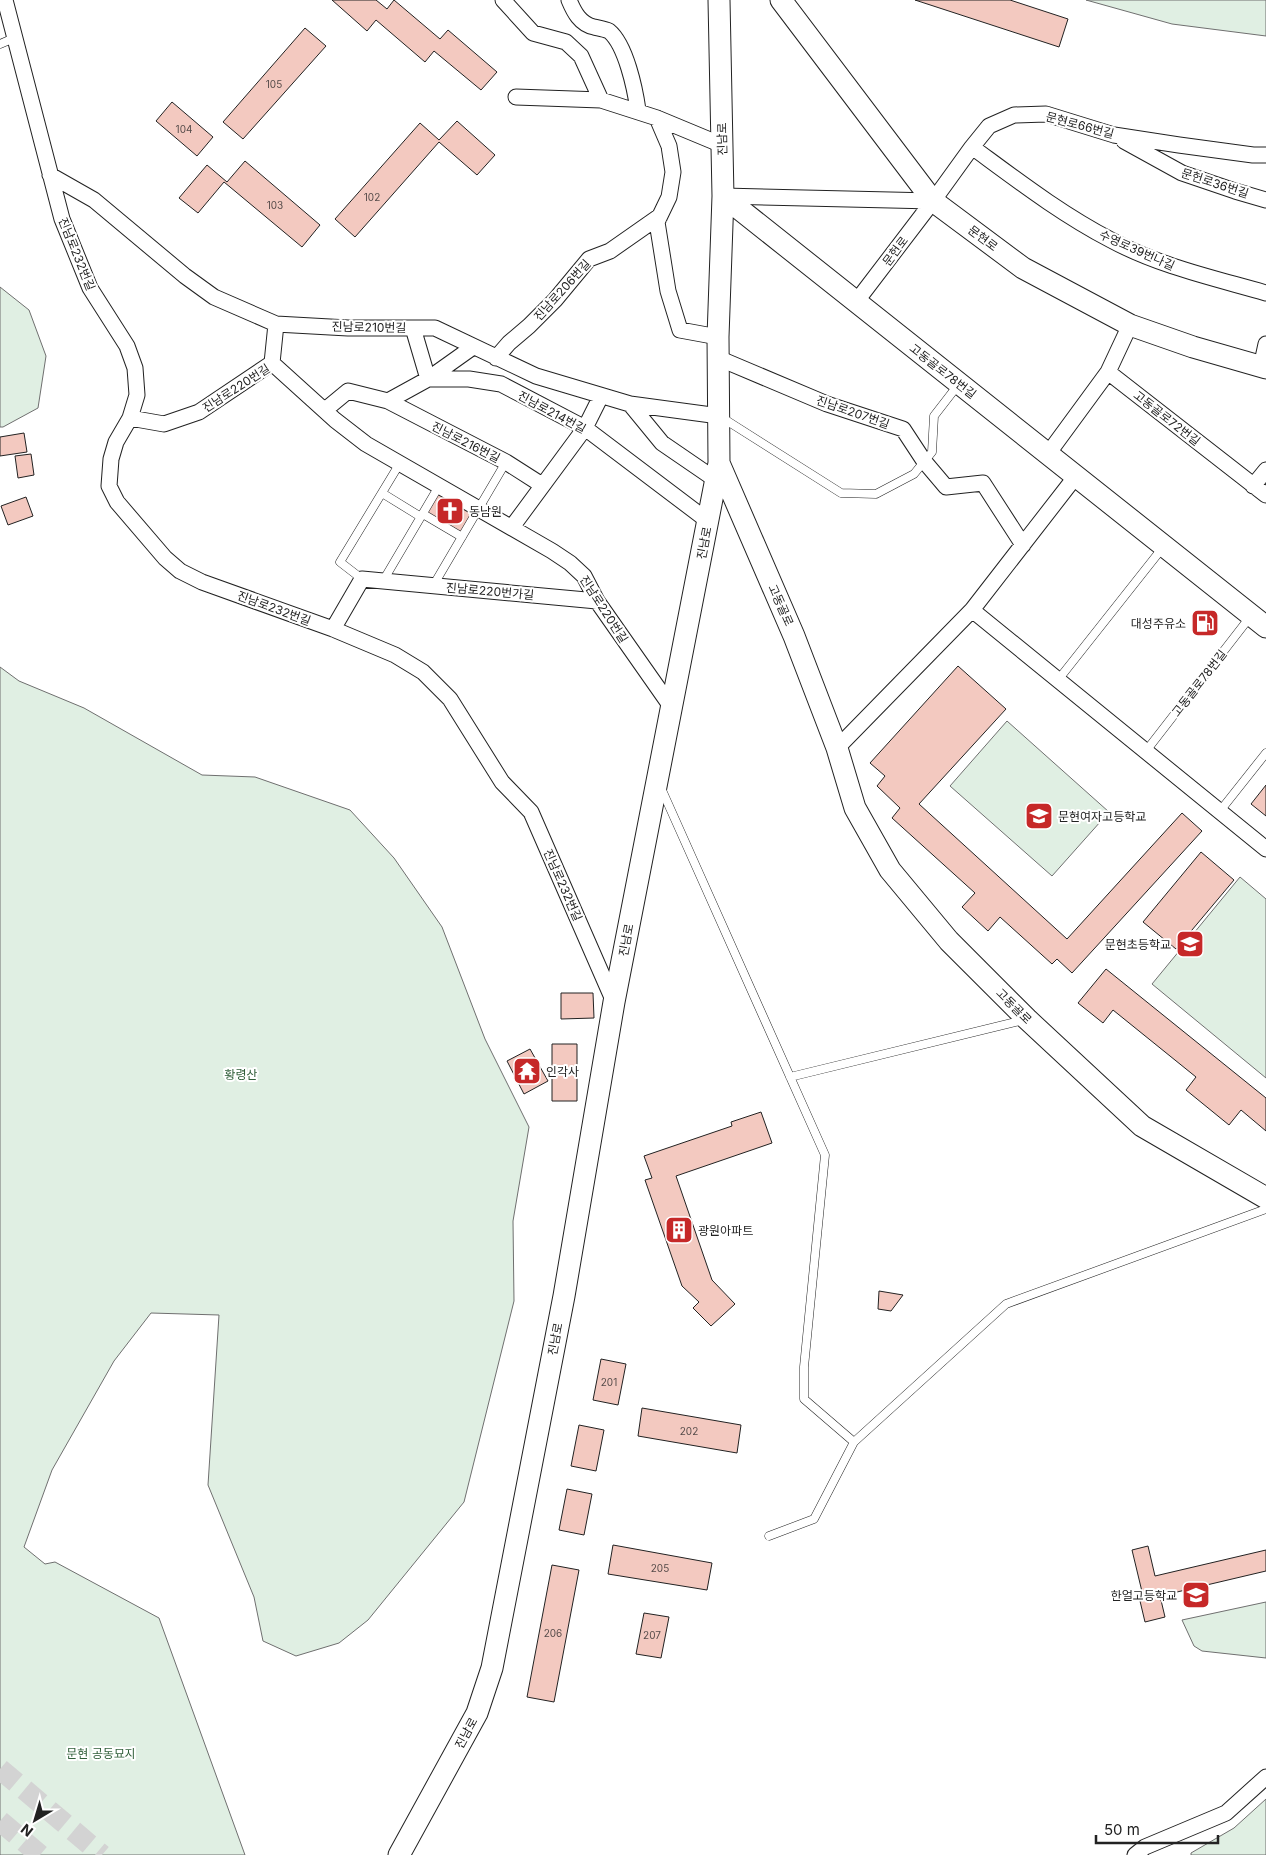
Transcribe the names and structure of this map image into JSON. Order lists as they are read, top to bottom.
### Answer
{
  "streets": {
    "street": [
      "문현로66번길",
      "진남로",
      "문헌로36번길",
      "문현로",
      "수영로39번나길",
      "문헌로",
      "진남로232번길",
      "진남로206번길",
      "진남로210번길",
      "고동골로78번길",
      "진남로220번길",
      "진남로214번길",
      "진남로207번길",
      "고동골로72번길",
      "진남로216번길",
      "진남로220번가길",
      "고동골로"
    ]
  },
  "crossings": [
    ["문현로66번길", "문헌로36번길"],
    ["문현로66번길", "문현로"],
    ["문현로66번길", "수영로39번나길"],
    ["문현로66번길", "문헌로"],
    ["진남로", "진남로232번길"],
    ["진남로", "진남로210번길"],
    ["진남로", "고동골로78번길"],
    ["진남로", "진남로220번길"],
    ["진남로", "진남로214번길"],
    ["진남로", "진남로207번길"],
    ["진남로", "고동골로"],
    ["문현로", "문헌로"],
    ["문헌로", "고동골로78번길"],
    ["진남로232번길", "진남로210번길"],
    ["진남로232번길", "진남로220번길"],
    ["진남로206번길", "진남로210번길"],
    ["진남로220번길", "진남로216번길"],
    ["진남로220번길", "진남로220번가길"]
  ],
  "parks": ["황령산", "문현 공동묘지"],
  "places": {
    "church": ["동남원"],
    "fuel station": ["대성주유소"],
    "school or university": ["문현여자고등학교", "문현초등학교", "한얼고등학교"],
    "temple": ["인각사"],
    "building": ["광원아파트"]
  },
  "house_numbers": [
    "105",
    "104",
    "102",
    "103",
    "201",
    "202",
    "205",
    "206",
    "207"
  ],
  "scale_bar": "50 m",
  "north": "bottom left"
}
